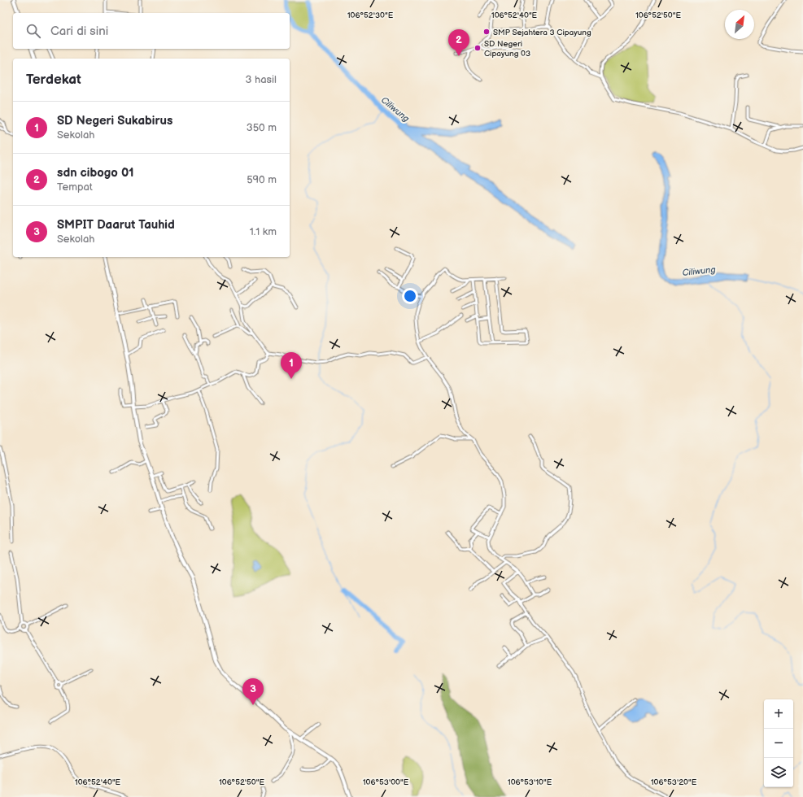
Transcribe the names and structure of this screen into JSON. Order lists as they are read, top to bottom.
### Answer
{
  "water": ["Ciliwung"],
  "places": ["SMP Sejahtera 3 Cipayung", "SD Negeri Cipayung 03"],
  "north": "top right",
  "page": {
    "search": "Cari di sini",
    "pins": ["2", "1", "3"],
    "heading": ["Terdekat", "3 hasil"],
    "list": [
      {
        "mark": "1",
        "name": "SD Negeri Sukabirus",
        "note": "Sekolah",
        "value": "350 m"
      },
      {
        "mark": "2",
        "name": "sdn cibogo 01",
        "note": "Tempat",
        "value": "590 m"
      },
      {
        "mark": "3",
        "name": "SMPIT Daarut Tauhid",
        "note": "Sekolah",
        "value": "1.1 km"
      }
    ],
    "map_buttons": ["+", "−"]
  },
  "coordinates": [
    "106°52'30\"E",
    "106°52'40\"E",
    "106°52'50\"E",
    "106°53'00\"E",
    "106°53'10\"E",
    "106°53'20\"E"
  ]
}
